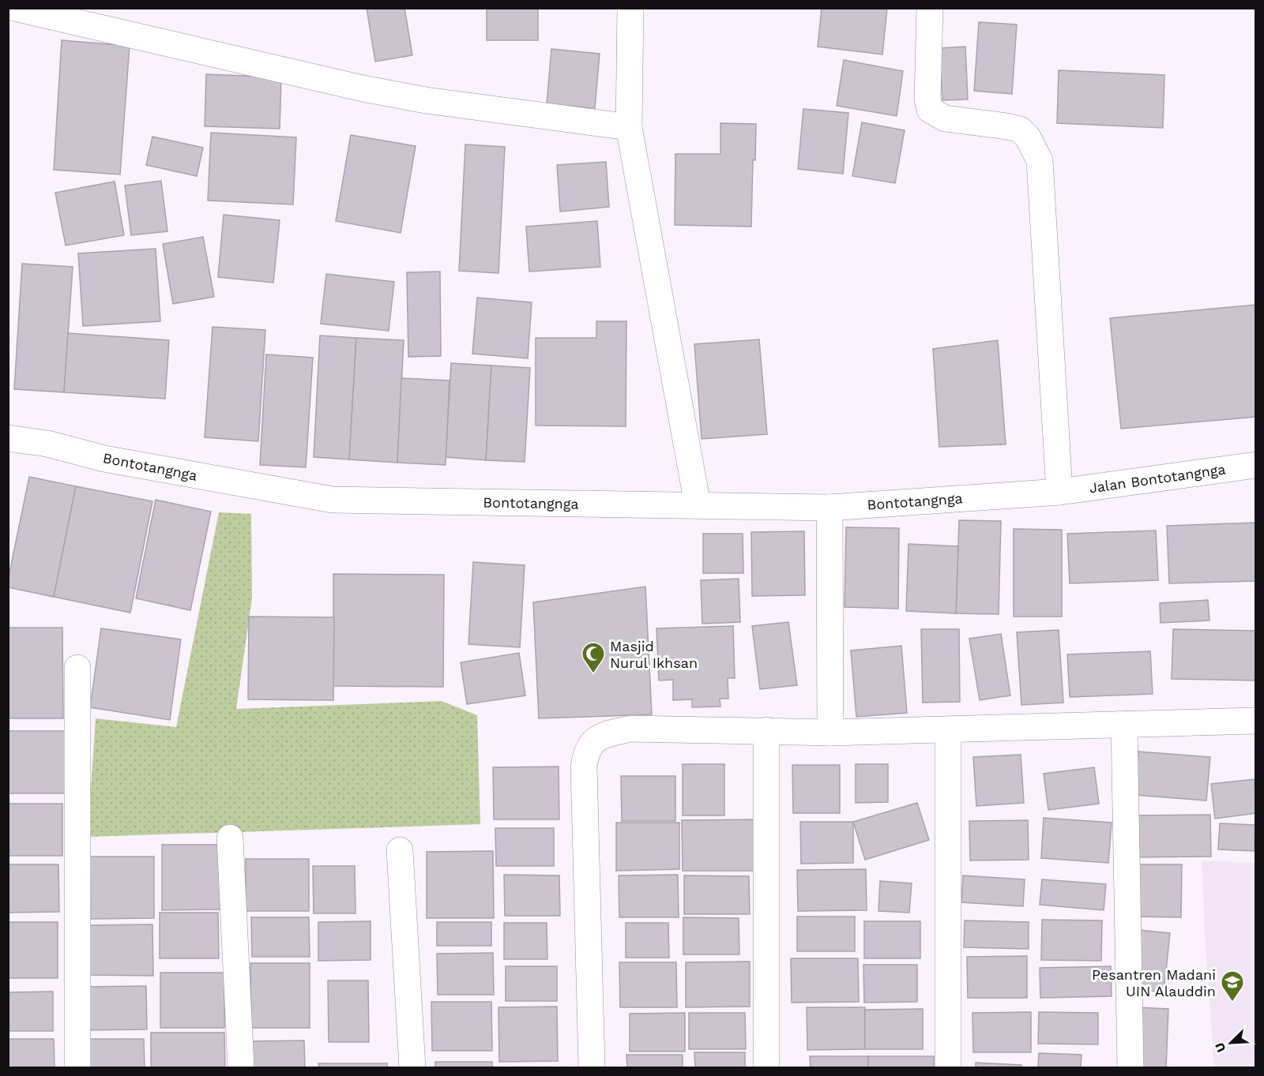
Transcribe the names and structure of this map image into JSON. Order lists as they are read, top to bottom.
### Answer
{
  "streets": {
    "street": ["Bontotangnga", "Jalan Bontotangnga"]
  },
  "crossings": [
    ["Bontotangnga", "Jalan Bontotangnga"]
  ],
  "places": {
    "mosque": ["Masjid Nurul Ikhsan"],
    "school or university": ["Pesantren Madani UIN Alauddin"]
  },
  "north": "bottom left"
}
